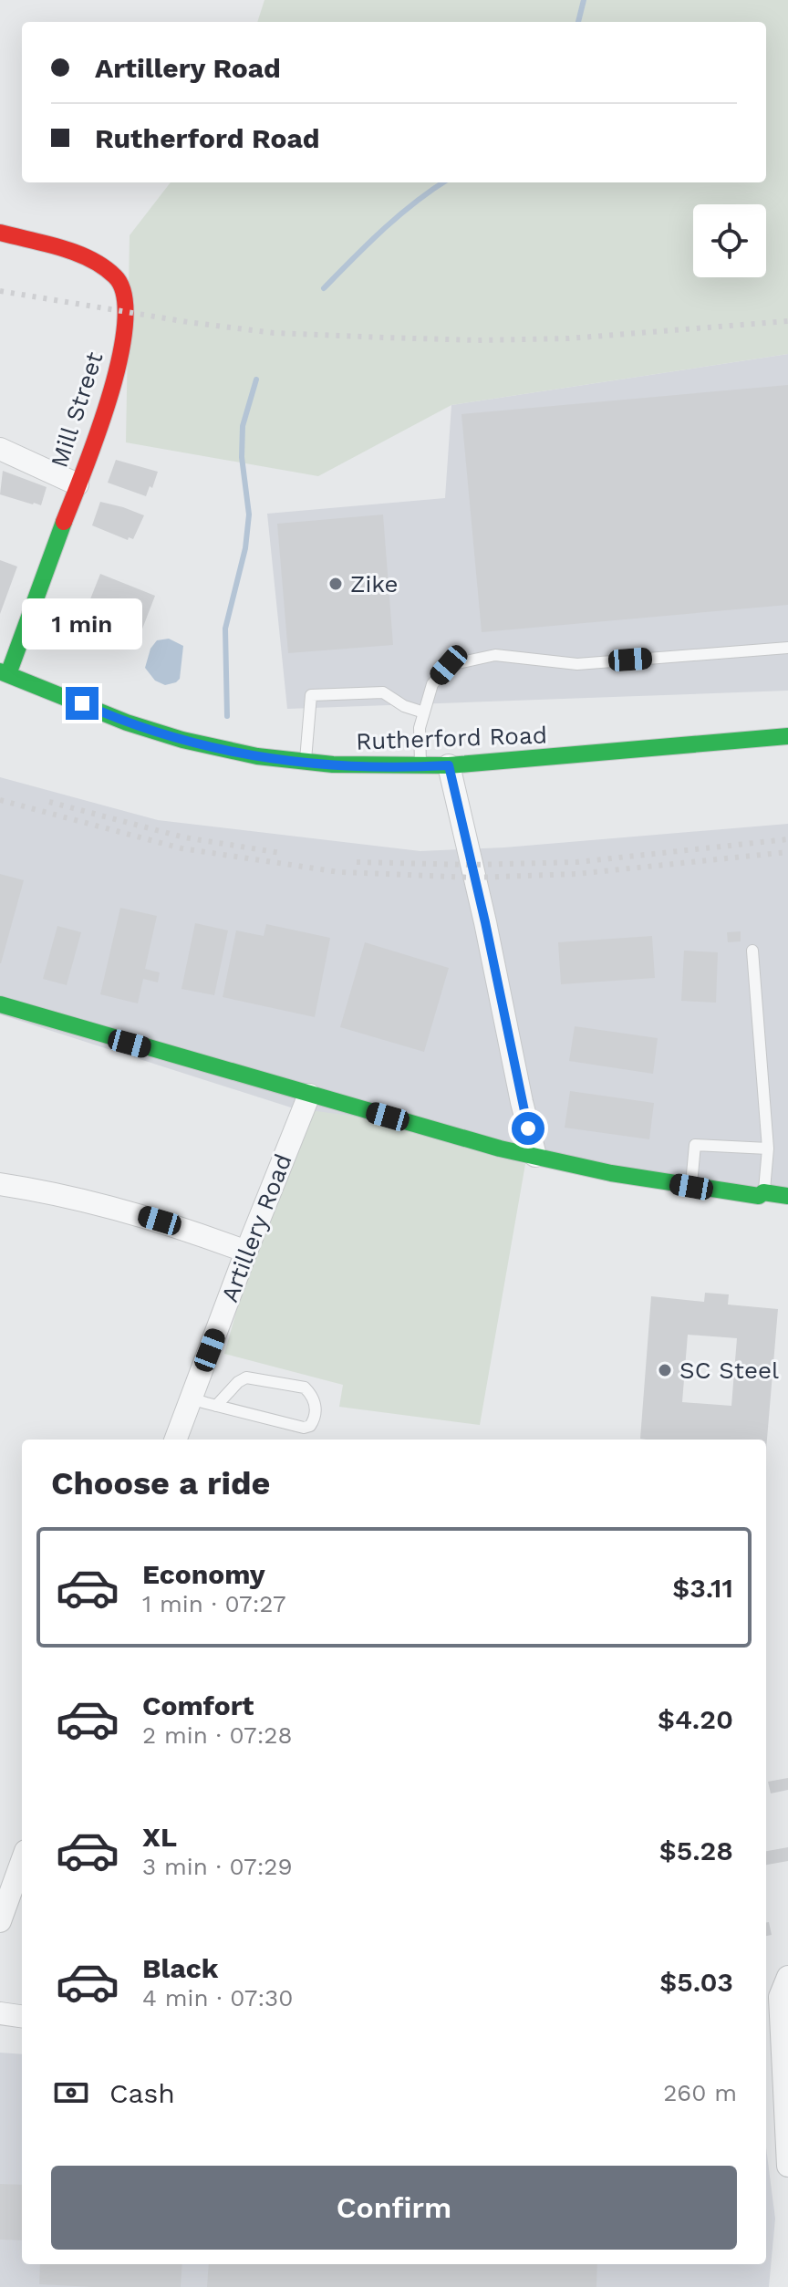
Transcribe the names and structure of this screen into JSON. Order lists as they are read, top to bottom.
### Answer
{
  "streets": {
    "street": ["Mill Street", "Rutherford Road", "Artillery Road"]
  },
  "crossings": [
    ["Mill Street", "Rutherford Road"]
  ],
  "places": ["Zike", "SC Steel"],
  "page": {
    "banner": ["Artillery Road", "Rutherford Road"],
    "bubble": "1 min",
    "heading": "Choose a ride",
    "list": [
      {
        "name": "Economy",
        "note": "1 min · 07:27",
        "value": "$3.11"
      },
      {
        "name": "Comfort",
        "note": "2 min · 07:28",
        "value": "$4.20"
      },
      {
        "name": "XL",
        "note": "3 min · 07:29",
        "value": "$5.28"
      },
      {
        "name": "Black",
        "note": "4 min · 07:30",
        "value": "$5.03"
      }
    ],
    "pay": ["Cash", "260 m"],
    "buttons": "Confirm"
  }
}
